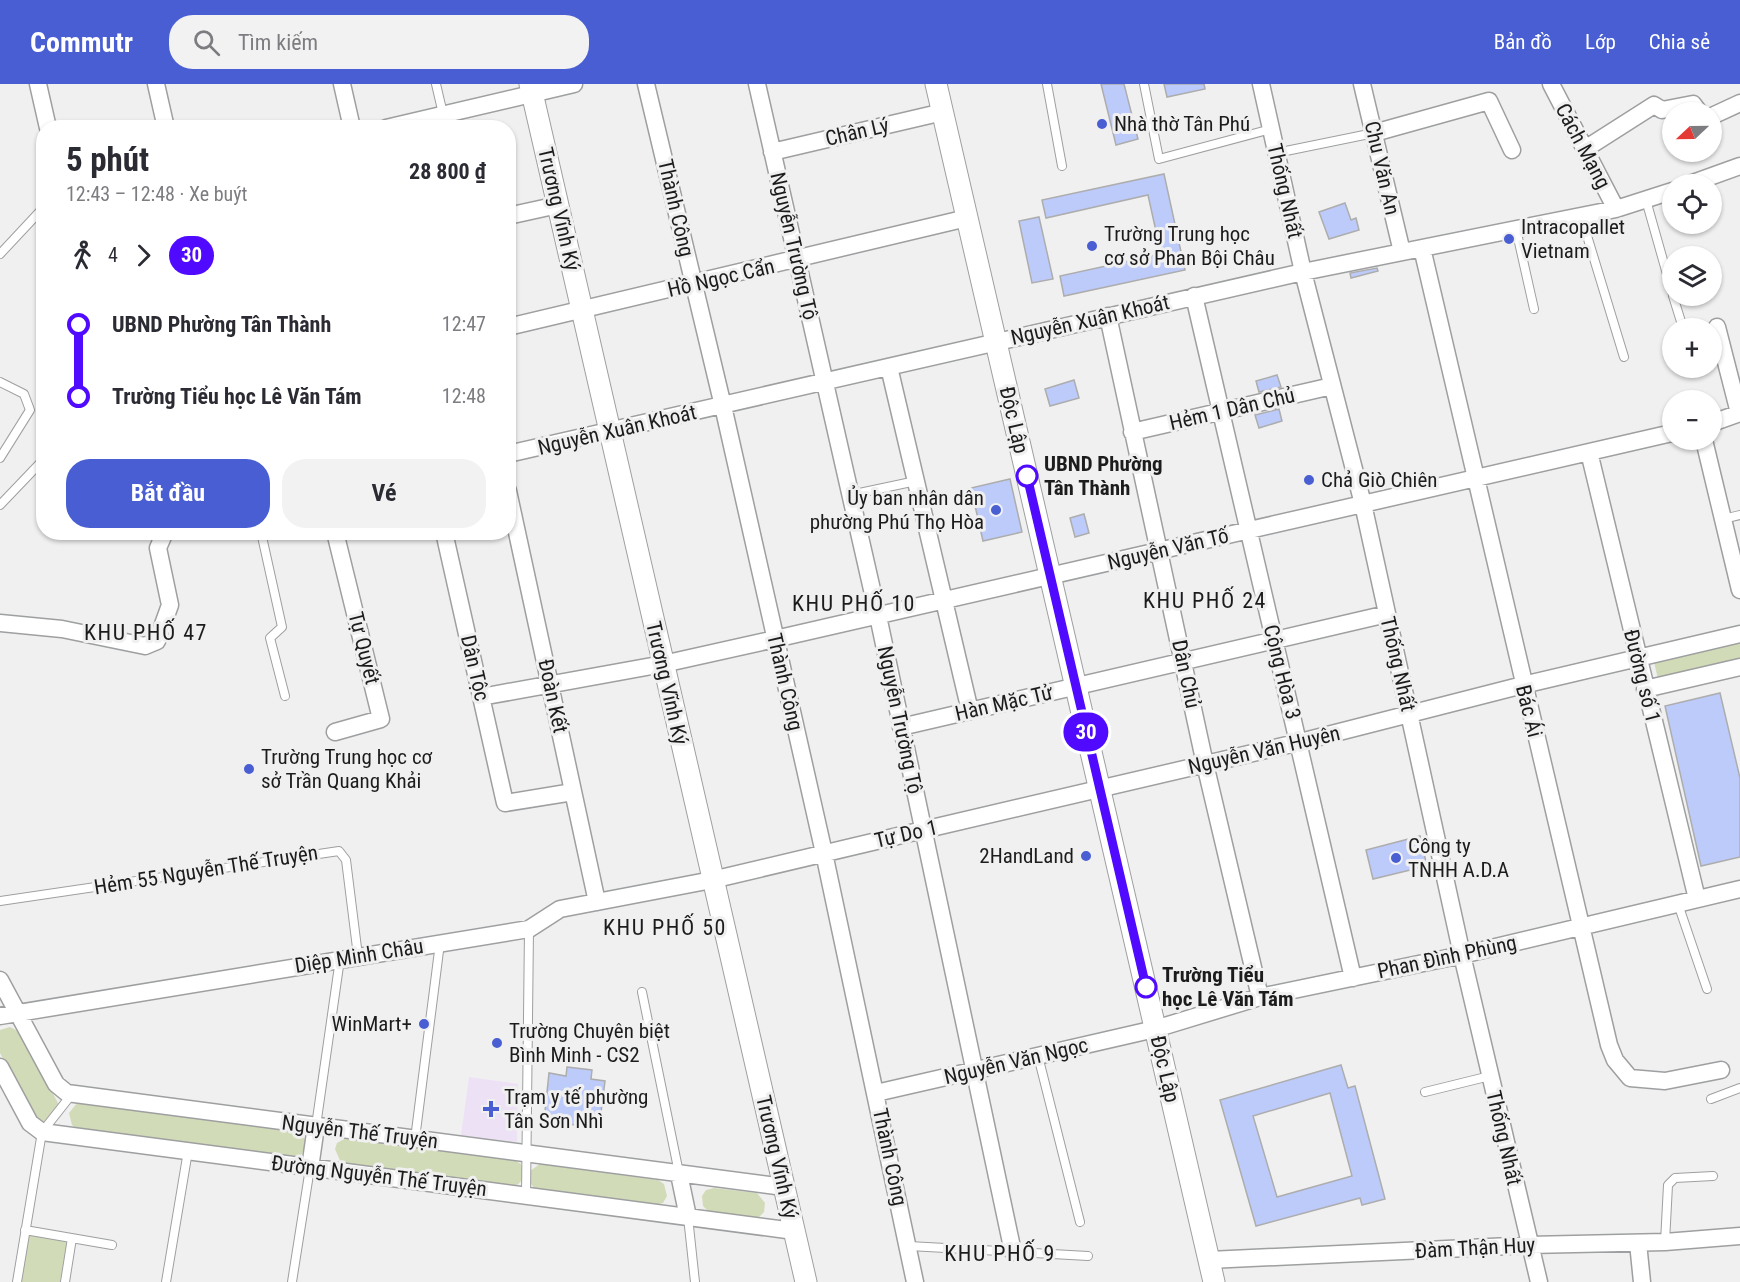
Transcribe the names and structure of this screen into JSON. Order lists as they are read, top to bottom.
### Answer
{
  "streets": {
    "street": [
      "Chân Lý",
      "Cách Mạng",
      "Chu Văn An",
      "Thống Nhất",
      "Thành Công",
      "Trương Vĩnh Ký",
      "Nguyễn Trường Tộ",
      "Hồ Ngọc Cẩn",
      "Nguyễn Xuân Khoát",
      "Hẻm 1 Dân Chủ",
      "Độc Lập",
      "Nguyễn Văn Tố",
      "Tự Quyết",
      "Dân Tộc",
      "Cộng Hòa 3",
      "Dân Chủ",
      "Đường số 1",
      "Đoàn Kết",
      "Hàn Mặc Tử",
      "Bác Ái",
      "Nguyễn Văn Huyên",
      "Tự Do 1",
      "Diệp Minh Châu",
      "Phan Đình Phùng",
      "Nguyễn Văn Ngọc",
      "Nguyễn Thế Truyện",
      "Đường Nguyễn Thế Truyện",
      "Đàm Thận Huy"
    ],
    "lane": ["Hẻm 55 Nguyễn Thế Truyện"]
  },
  "crossings": [
    ["Chân Lý", "Nguyễn Trường Tộ"],
    ["Chân Lý", "Độc Lập"],
    ["Cách Mạng", "Nguyễn Xuân Khoát"],
    ["Chu Văn An", "Nguyễn Xuân Khoát"],
    ["Thống Nhất", "Nguyễn Xuân Khoát"],
    ["Thống Nhất", "Hẻm 1 Dân Chủ"],
    ["Thống Nhất", "Nguyễn Văn Tố"],
    ["Thống Nhất", "Hàn Mặc Tử"],
    ["Thống Nhất", "Nguyễn Văn Huyên"],
    ["Thống Nhất", "Phan Đình Phùng"],
    ["Thống Nhất", "Đàm Thận Huy"],
    ["Thành Công", "Hồ Ngọc Cẩn"],
    ["Thành Công", "Nguyễn Xuân Khoát"],
    ["Thành Công", "Nguyễn Văn Tố"],
    ["Thành Công", "Tự Do 1"],
    ["Thành Công", "Nguyễn Văn Ngọc"],
    ["Trương Vĩnh Ký", "Hồ Ngọc Cẩn"],
    ["Trương Vĩnh Ký", "Nguyễn Xuân Khoát"],
    ["Trương Vĩnh Ký", "Nguyễn Văn Tố"],
    ["Trương Vĩnh Ký", "Tự Do 1"],
    ["Trương Vĩnh Ký", "Diệp Minh Châu"],
    ["Trương Vĩnh Ký", "Nguyễn Thế Truyện"],
    ["Trương Vĩnh Ký", "Đường Nguyễn Thế Truyện"],
    ["Nguyễn Trường Tộ", "Hồ Ngọc Cẩn"],
    ["Nguyễn Trường Tộ", "Nguyễn Xuân Khoát"],
    ["Nguyễn Trường Tộ", "Nguyễn Văn Tố"],
    ["Nguyễn Trường Tộ", "Hàn Mặc Tử"],
    ["Nguyễn Trường Tộ", "Tự Do 1"],
    ["Nguyễn Trường Tộ", "Nguyễn Văn Ngọc"],
    ["Hồ Ngọc Cẩn", "Độc Lập"],
    ["Nguyễn Xuân Khoát", "Độc Lập"],
    ["Nguyễn Xuân Khoát", "Cộng Hòa 3"],
    ["Nguyễn Xuân Khoát", "Dân Chủ"],
    ["Nguyễn Xuân Khoát", "Bác Ái"],
    ["Hẻm 1 Dân Chủ", "Cộng Hòa 3"],
    ["Hẻm 1 Dân Chủ", "Dân Chủ"],
    ["Độc Lập", "Nguyễn Văn Tố"],
    ["Độc Lập", "Hàn Mặc Tử"],
    ["Độc Lập", "Nguyễn Văn Huyên"],
    ["Độc Lập", "Tự Do 1"],
    ["Độc Lập", "Phan Đình Phùng"],
    ["Độc Lập", "Nguyễn Văn Ngọc"],
    ["Độc Lập", "Đàm Thận Huy"],
    ["Nguyễn Văn Tố", "Dân Tộc"],
    ["Nguyễn Văn Tố", "Cộng Hòa 3"],
    ["Nguyễn Văn Tố", "Dân Chủ"],
    ["Nguyễn Văn Tố", "Đường số 1"],
    ["Nguyễn Văn Tố", "Đoàn Kết"],
    ["Nguyễn Văn Tố", "Bác Ái"],
    ["Dân Tộc", "Đoàn Kết"],
    ["Cộng Hòa 3", "Hàn Mặc Tử"],
    ["Cộng Hòa 3", "Nguyễn Văn Huyên"],
    ["Cộng Hòa 3", "Phan Đình Phùng"],
    ["Dân Chủ", "Hàn Mặc Tử"],
    ["Dân Chủ", "Nguyễn Văn Huyên"],
    ["Dân Chủ", "Phan Đình Phùng"],
    ["Đường số 1", "Nguyễn Văn Huyên"],
    ["Đường số 1", "Phan Đình Phùng"],
    ["Đoàn Kết", "Diệp Minh Châu"],
    ["Bác Ái", "Nguyễn Văn Huyên"],
    ["Bác Ái", "Phan Đình Phùng"],
    ["Nguyễn Văn Huyên", "Tự Do 1"],
    ["Tự Do 1", "Diệp Minh Châu"],
    ["Hẻm 55 Nguyễn Thế Truyện", "Diệp Minh Châu"],
    ["Phan Đình Phùng", "Nguyễn Văn Ngọc"]
  ],
  "districts": [
    "KHU PHỐ 24",
    "KHU PHỐ 10",
    "KHU PHỐ 47",
    "KHU PHỐ 50",
    "KHU PHỐ 9"
  ],
  "places": {
    "other": [
      "Nhà thờ Tân Phú",
      "Intracopallet Vietnam",
      "Trường Trung học cơ sở Phan Bội Châu",
      "UBND Phường Tân Thành",
      "Chả Giò Chiên",
      "Ủy ban nhân dân phường Phú Thọ Hòa",
      "Trường Trung học cơ sở Trần Quang Khải",
      "2HandLand",
      "Công ty TNHH A.D.A",
      "Trường Tiểu học Lê Văn Tám",
      "WinMart+",
      "Trường Chuyên biệt Bình Minh - CS2"
    ],
    "health": ["Trạm y tế phường Tân Sơn Nhì"]
  },
  "lines": ["bus line 30"],
  "north": "left",
  "page": {
    "header": "Commutr",
    "search": "Tìm kiếm",
    "nav": ["Bản đồ", "Lớp", "Chia sẻ"],
    "on_map": "30",
    "map_buttons": ["+", "−"],
    "heading": ["5 phút", "12:43 – 12:48 · Xe buýt", "28 800 ₫"],
    "legs": ["4", "30"],
    "list": [
      {
        "name": "UBND Phường Tân Thành",
        "value": "12:47"
      },
      {
        "name": "Trường Tiểu học Lê Văn Tám",
        "value": "12:48"
      }
    ],
    "buttons": ["Bắt đầu", "Vé"]
  }
}
